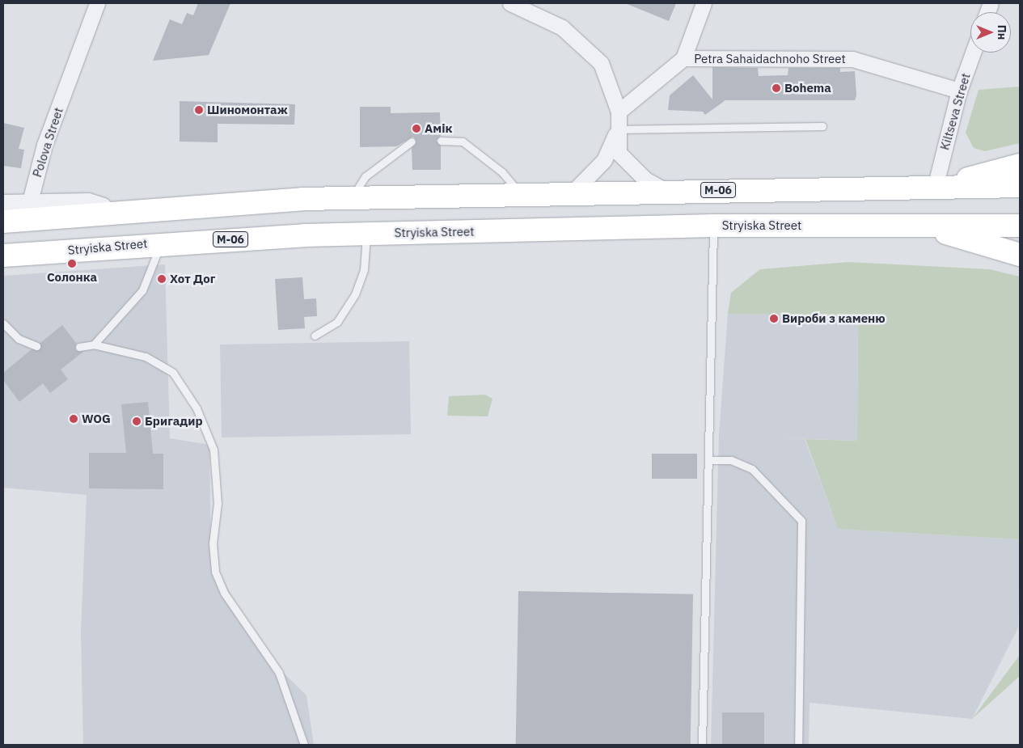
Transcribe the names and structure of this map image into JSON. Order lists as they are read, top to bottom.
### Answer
{
  "streets": {
    "highway": ["М-06", "Stryiska Street"],
    "street": ["Petra Sahaidachnoho Street", "Kiltseva Street", "Polova Street"]
  },
  "crossings": [
    ["Petra Sahaidachnoho Street", "Kiltseva Street"],
    ["Kiltseva Street", "М-06"],
    ["М-06", "Stryiska Street"]
  ],
  "places": [
    "Bohema",
    "Шиномонтаж",
    "Амік",
    "Солонка",
    "Хот Дог",
    "Вироби з каменю",
    "WOG",
    "Бригадир"
  ],
  "north": "right"
}
